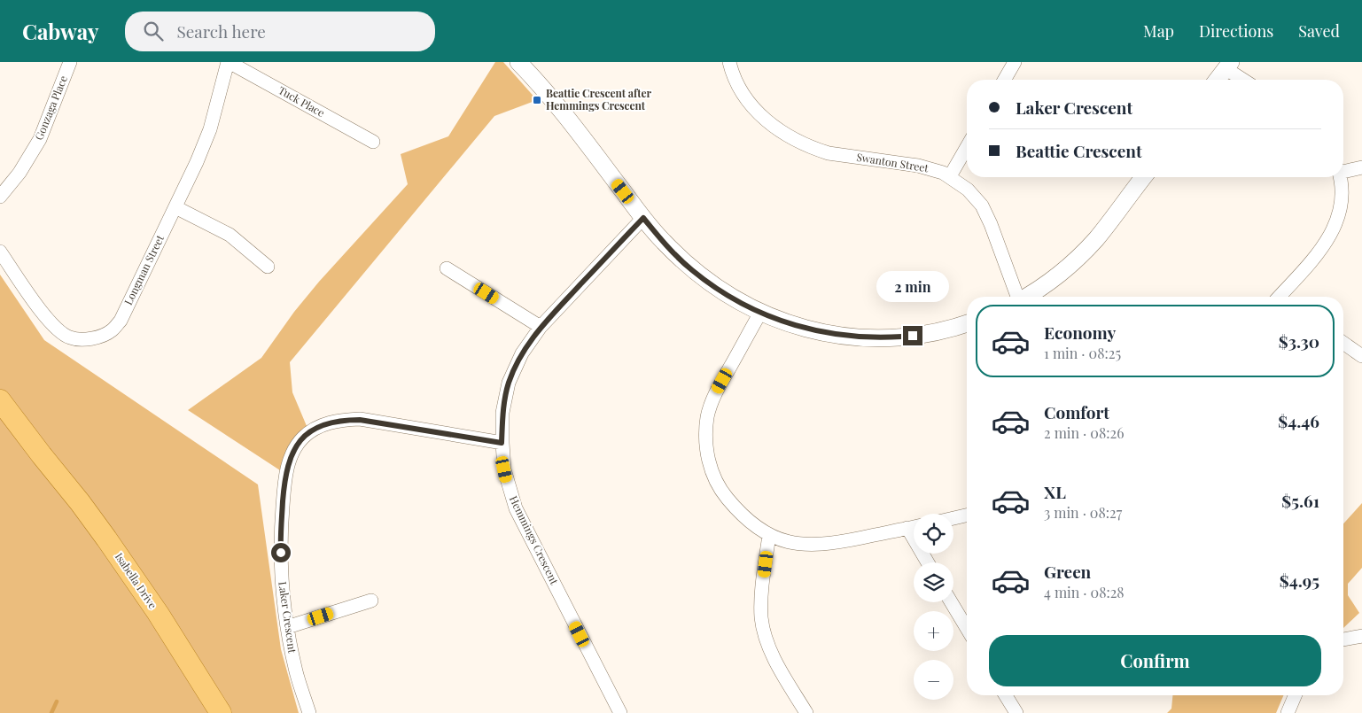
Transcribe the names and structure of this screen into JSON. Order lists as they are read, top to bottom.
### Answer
{
  "streets": {
    "main road": ["Isabella Drive"],
    "street": [
      "Tuck Place",
      "Gonzaga Place",
      "Swanton Street",
      "Longman Street",
      "Hemmings Crescent",
      "Laker Crescent"
    ]
  },
  "crossings": [
    ["Tuck Place", "Longman Street"],
    ["Hemmings Crescent", "Laker Crescent"]
  ],
  "places": {
    "transit": ["Beattie Crescent after Hemmings Crescent"]
  },
  "page": {
    "header": "Cabway",
    "search": "Search here",
    "nav": ["Map", "Directions", "Saved"],
    "banner": ["Laker Crescent", "Beattie Crescent"],
    "bubble": "2 min",
    "list": [
      {
        "name": "Economy",
        "note": "1 min · 08:25",
        "value": "$3.30"
      },
      {
        "name": "Comfort",
        "note": "2 min · 08:26",
        "value": "$4.46"
      },
      {
        "name": "XL",
        "note": "3 min · 08:27",
        "value": "$5.61"
      },
      {
        "name": "Green",
        "note": "4 min · 08:28",
        "value": "$4.95"
      }
    ],
    "map_buttons": ["+", "−"],
    "buttons": "Confirm"
  }
}
